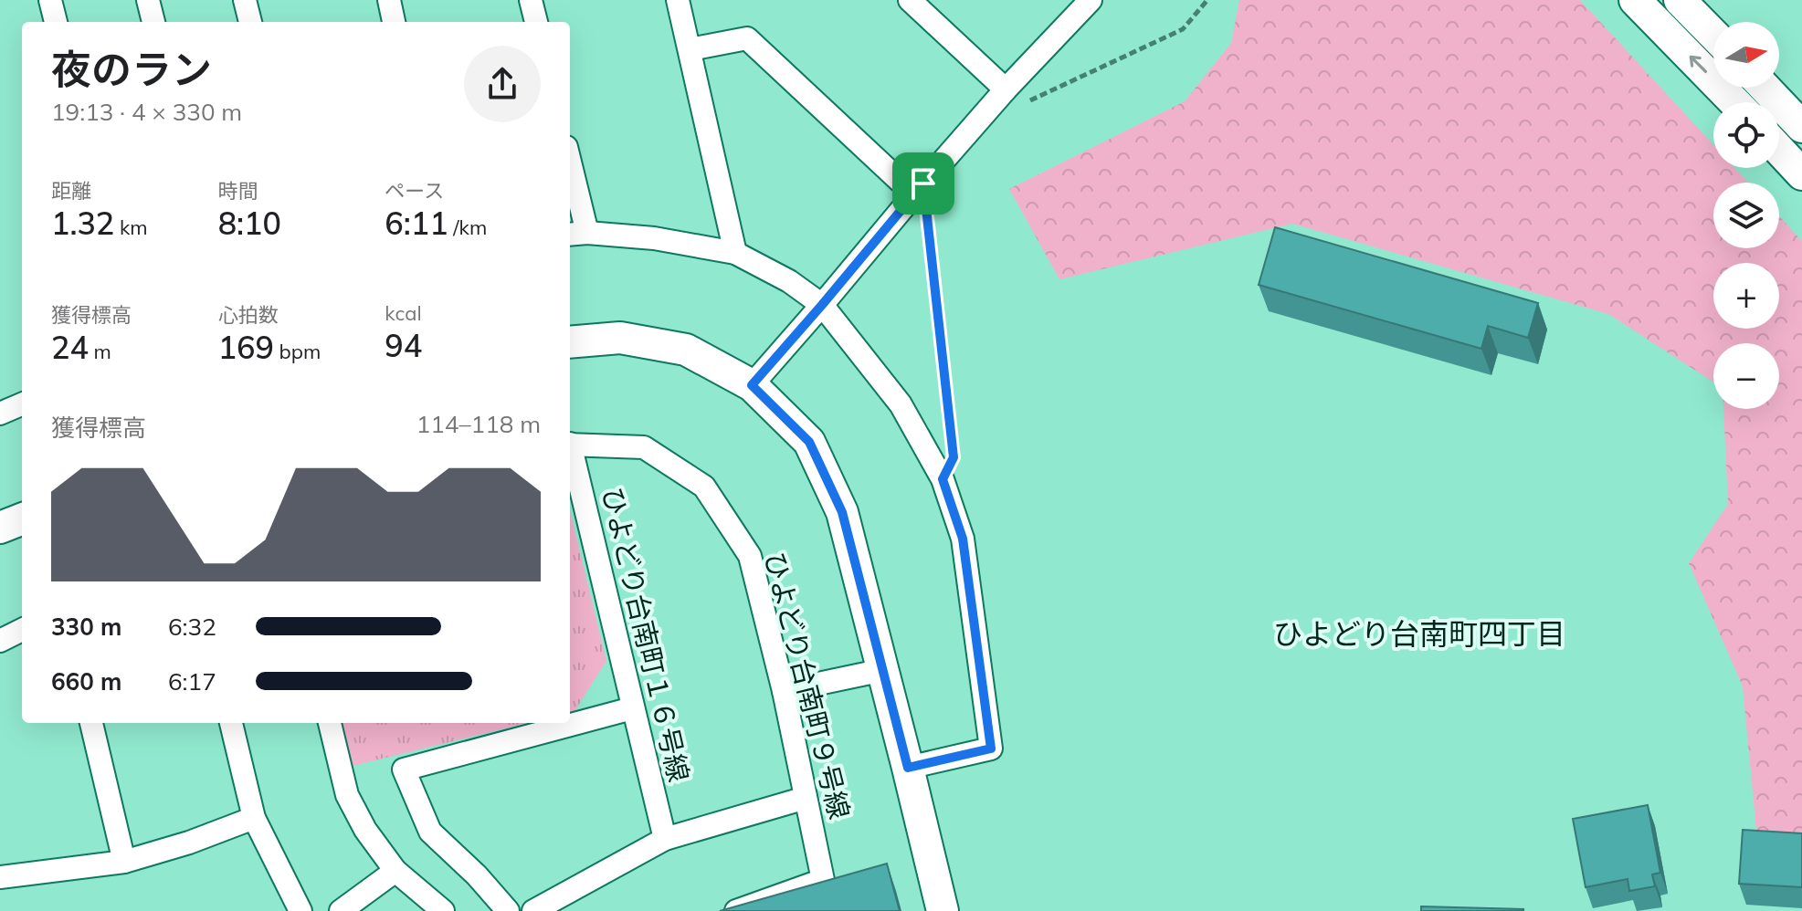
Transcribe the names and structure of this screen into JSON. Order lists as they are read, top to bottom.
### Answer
{
  "streets": {
    "street": ["ひよどり台南町１６号線", "ひよどり台南町９号線"]
  },
  "districts": ["ひよどり台南町四丁目"],
  "north": "right",
  "page": {
    "map_buttons": ["+", "−"],
    "heading": ["夜のラン", "19:13 · 4 × 330 m"],
    "stats": [
      ["距離", "1.32 km"],
      ["時間", "8:10"],
      ["ペース", "6:11 /km"],
      ["獲得標高", "24 m"],
      ["心拍数", "169 bpm"],
      ["kcal", "94"]
    ],
    "chart": ["獲得標高", "114–118 m"],
    "list": [
      {
        "name": "330 m",
        "note": "6:32"
      },
      {
        "name": "660 m",
        "note": "6:17"
      }
    ]
  }
}
